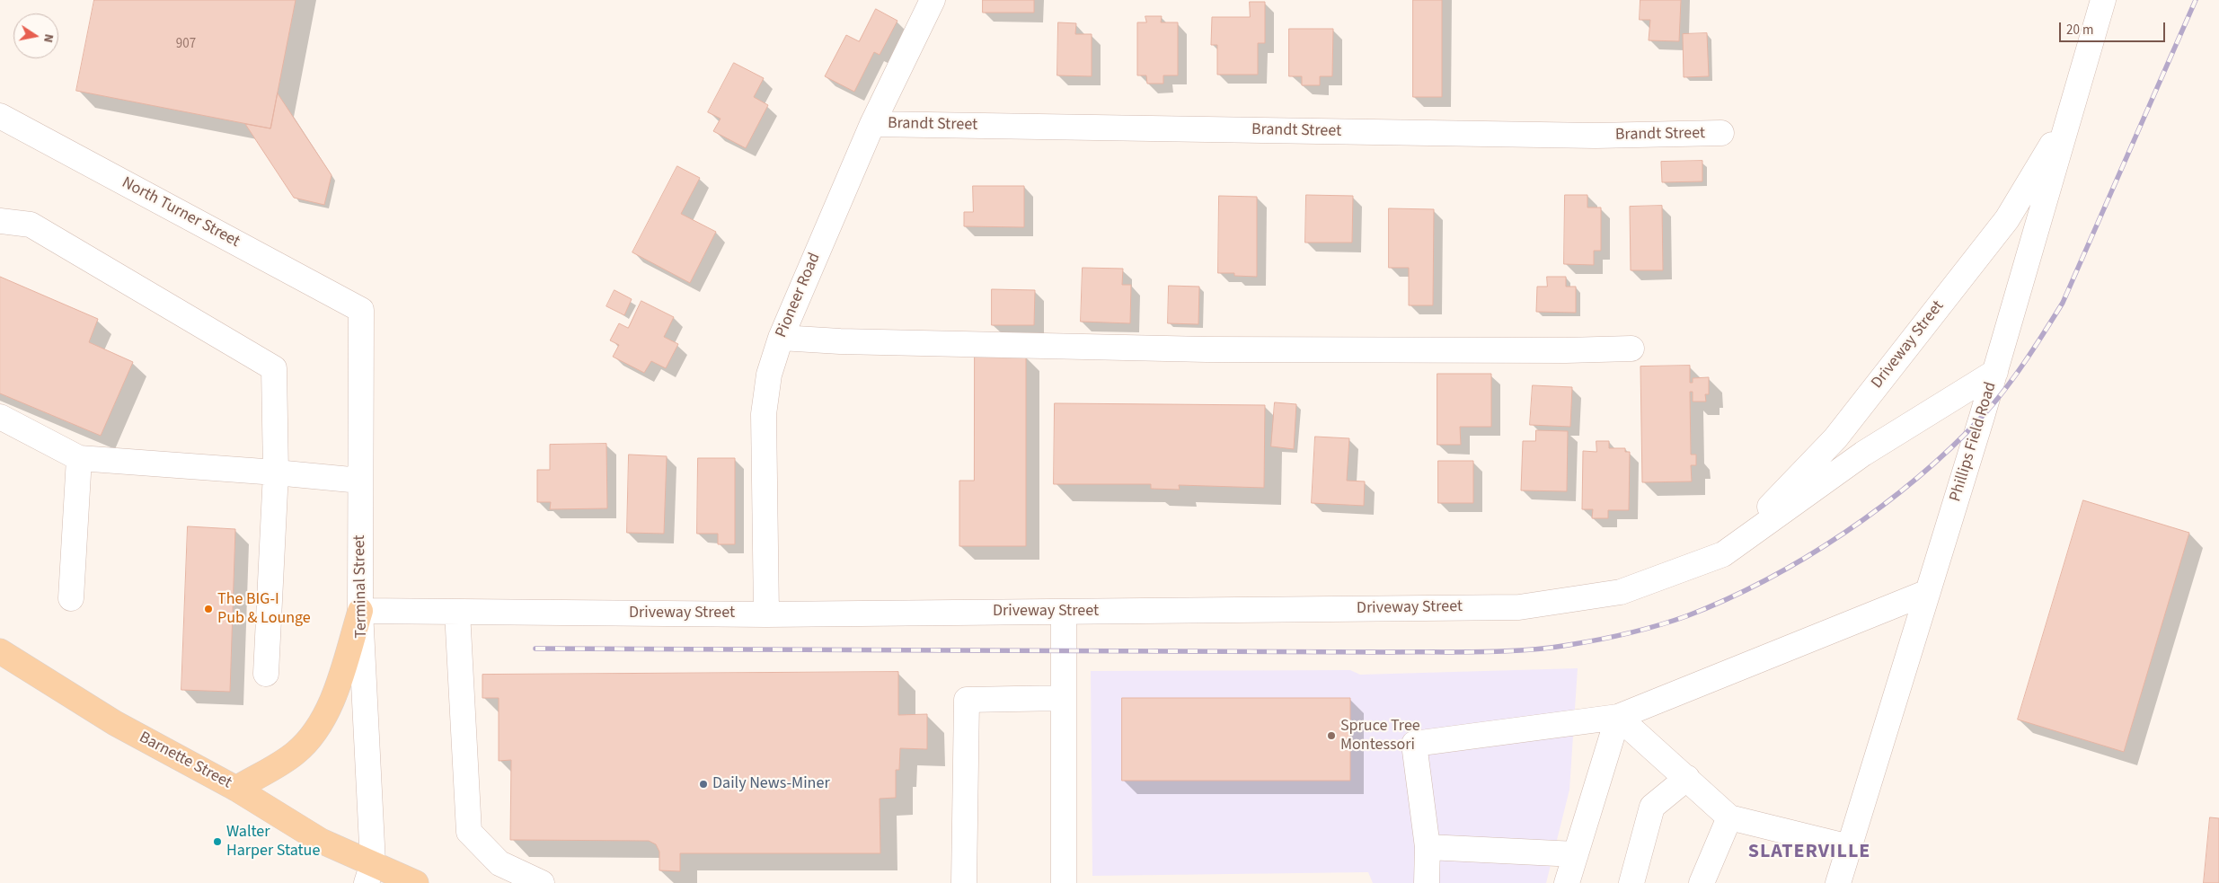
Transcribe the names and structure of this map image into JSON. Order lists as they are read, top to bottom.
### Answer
{
  "streets": {
    "main road": ["Barnette Street"],
    "street": [
      "Brandt Street",
      "North Turner Street",
      "Pioneer Road",
      "Driveway Street",
      "Phillips Field Road",
      "Terminal Street"
    ]
  },
  "crossings": [
    ["Brandt Street", "Pioneer Road"],
    ["North Turner Street", "Terminal Street"],
    ["Pioneer Road", "Driveway Street"],
    ["Driveway Street", "Phillips Field Road"],
    ["Driveway Street", "Terminal Street"],
    ["Terminal Street", "Barnette Street"]
  ],
  "districts": ["SLATERVILLE"],
  "places": [
    "The BIG-I Pub & Lounge",
    "Spruce Tree Montessori",
    "Daily News-Miner",
    "Walter Harper Statue"
  ],
  "house_numbers": ["907"],
  "scale_bar": "20 m",
  "north": "right"
}
